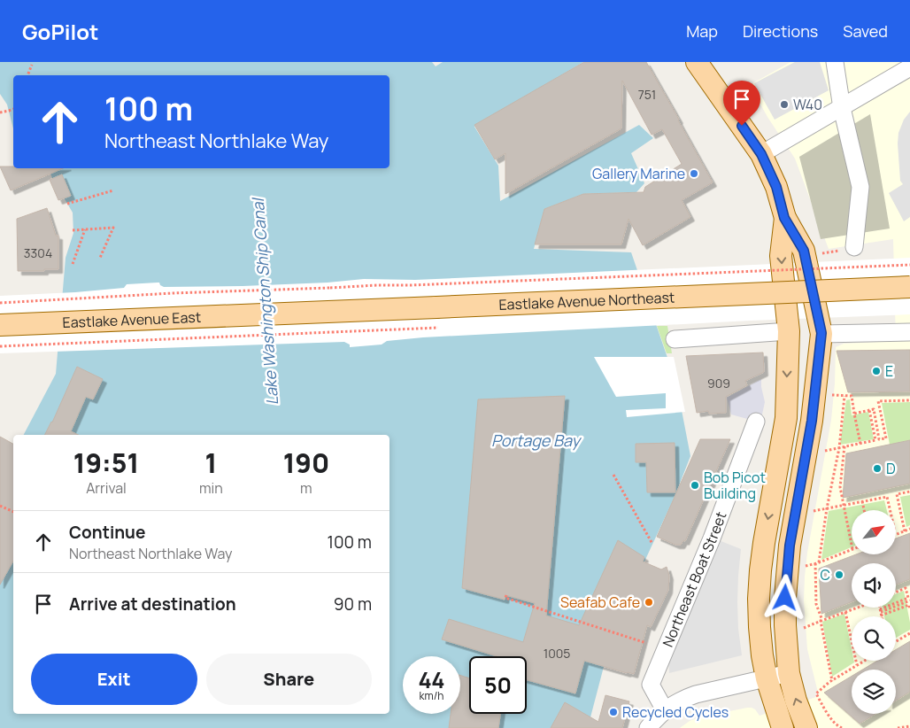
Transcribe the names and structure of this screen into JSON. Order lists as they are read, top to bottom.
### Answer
{
  "streets": {
    "main road": ["Eastlake Avenue Northeast", "Eastlake Avenue East"],
    "street": ["Northeast Boat Street"]
  },
  "crossings": [
    ["Eastlake Avenue Northeast", "Eastlake Avenue East"]
  ],
  "water": ["Lake Washington Ship Canal", "Portage Bay"],
  "places": [
    "W40",
    "Gallery Marine",
    "E",
    "D",
    "Bob Picot Building",
    "C",
    "Seafab Cafe",
    "Recycled Cycles"
  ],
  "house_numbers": [
    "751",
    "3304",
    "909",
    "1005"
  ],
  "north": "top right",
  "page": {
    "header": "GoPilot",
    "nav": ["Map", "Directions", "Saved"],
    "turn": ["100 m", "Northeast Northlake Way"],
    "eta": [
      "19:51",
      "Arrival",
      "1",
      "min",
      "190",
      "m"
    ],
    "list": [
      {
        "name": "Continue",
        "note": "Northeast Northlake Way",
        "value": "100 m"
      },
      {
        "name": "Arrive at destination",
        "value": "90 m"
      }
    ],
    "buttons": ["Exit", "Share"],
    "speed": "44 km/h",
    "limit": "50"
  }
}
